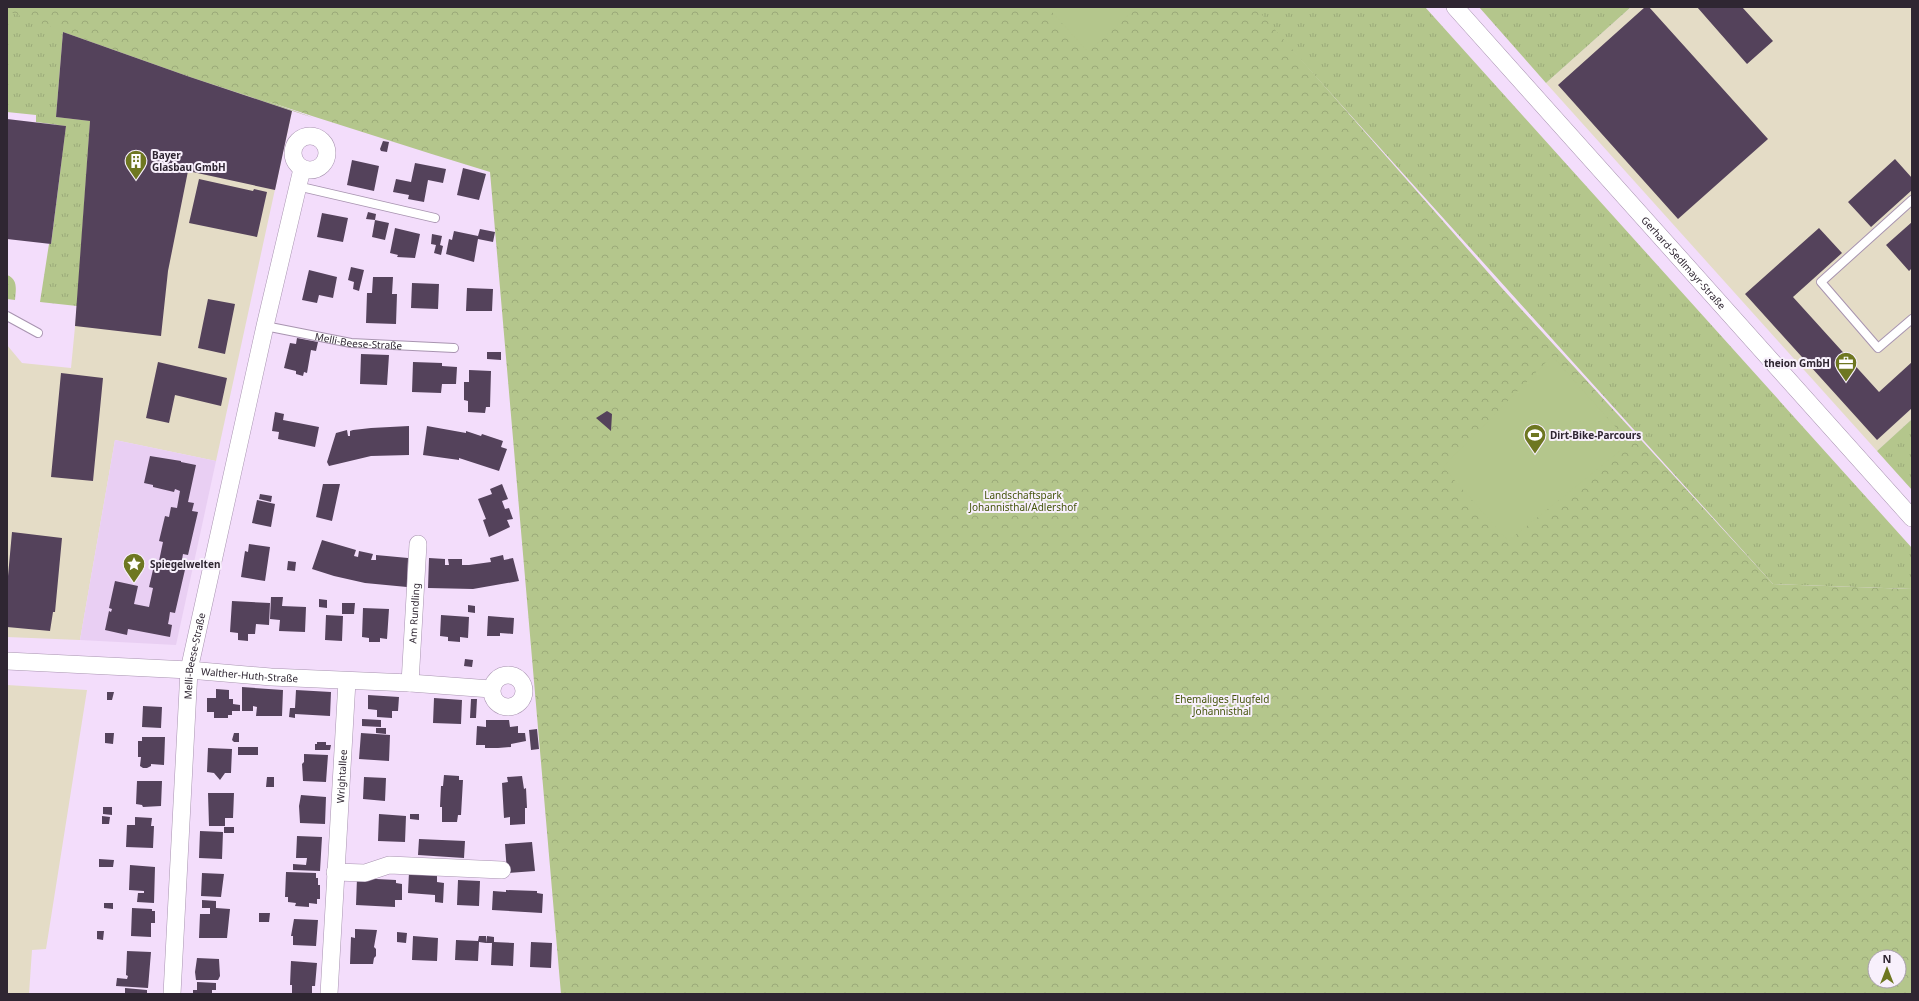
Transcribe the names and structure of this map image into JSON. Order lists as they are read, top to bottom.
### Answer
{
  "streets": {
    "street": [
      "Gerhard-Sedlmayr-Straße",
      "Melli-Beese-Straße",
      "Am Rundling",
      "Walther-Huth-Straße",
      "Wrightallee"
    ]
  },
  "crossings": [
    ["Melli-Beese-Straße", "Walther-Huth-Straße"],
    ["Am Rundling", "Walther-Huth-Straße"],
    ["Walther-Huth-Straße", "Wrightallee"]
  ],
  "parks": ["Landschaftspark Johannisthal/Adlershof", "Ehemaliges Flugfeld Johannisthal"],
  "places": {
    "building": ["Bayer Glasbau GmbH"],
    "office": ["theion GmbH"],
    "sports": ["Dirt-Bike-Parcours"],
    "place": ["Spiegelwelten"]
  },
  "north": "top"
}
